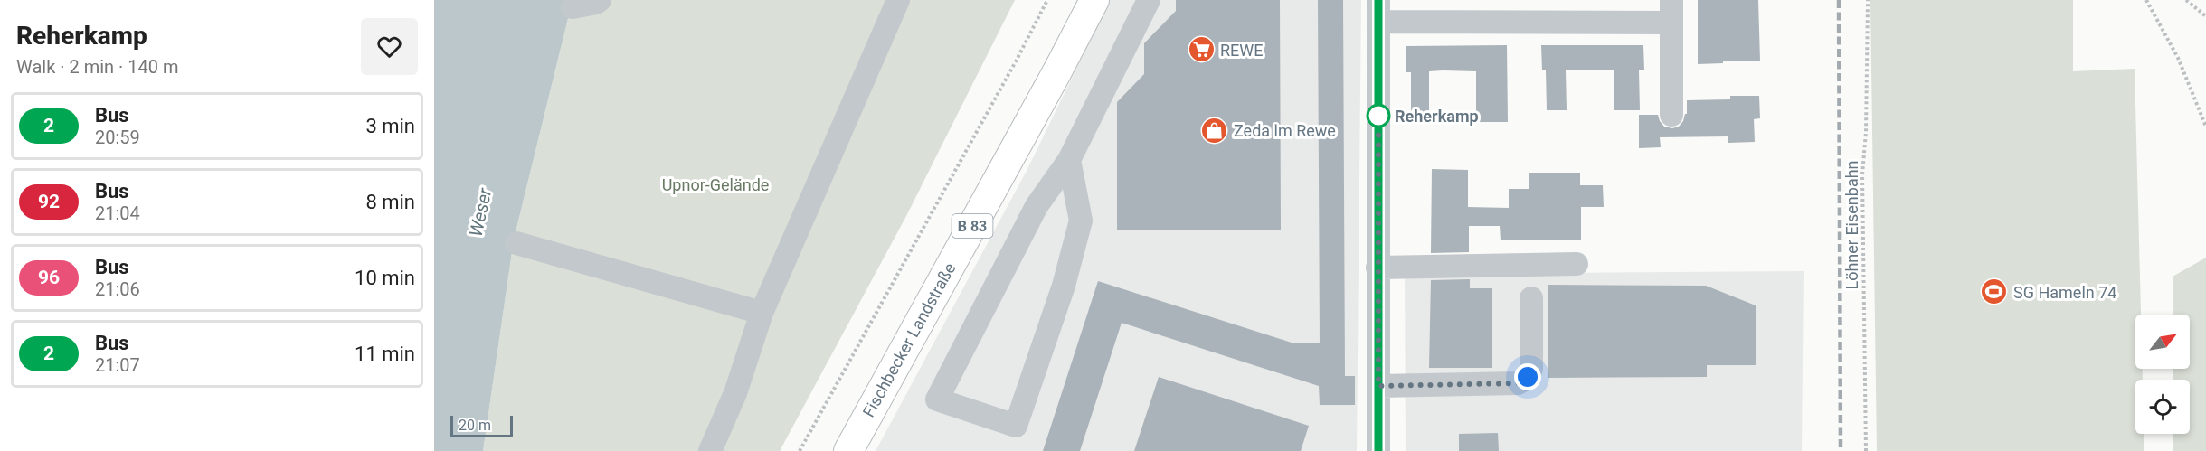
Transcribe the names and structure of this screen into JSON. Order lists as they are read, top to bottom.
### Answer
{
  "streets": {
    "main road": ["B 83", "Fischbecker Landstraße"],
    "path": ["Löhner Eisenbahn"]
  },
  "water": ["Weser"],
  "parks": ["Upnor-Gelände"],
  "places": {
    "supermarket": ["REWE"],
    "other": ["Reherkamp"],
    "shop": ["Zeda im Rewe"],
    "sports": ["SG Hameln 74"]
  },
  "lines": ["bus line 2"],
  "scale_bar": "20 m",
  "north": "top right",
  "page": {
    "heading": ["Reherkamp", "Walk · 2 min · 140 m"],
    "list": [
      {
        "mark": "2",
        "name": "Bus",
        "note": "20:59",
        "value": "3 min"
      },
      {
        "mark": "92",
        "name": "Bus",
        "note": "21:04",
        "value": "8 min"
      },
      {
        "mark": "96",
        "name": "Bus",
        "note": "21:06",
        "value": "10 min"
      },
      {
        "mark": "2",
        "name": "Bus",
        "note": "21:07",
        "value": "11 min"
      }
    ],
    "scale": "20 m"
  }
}
